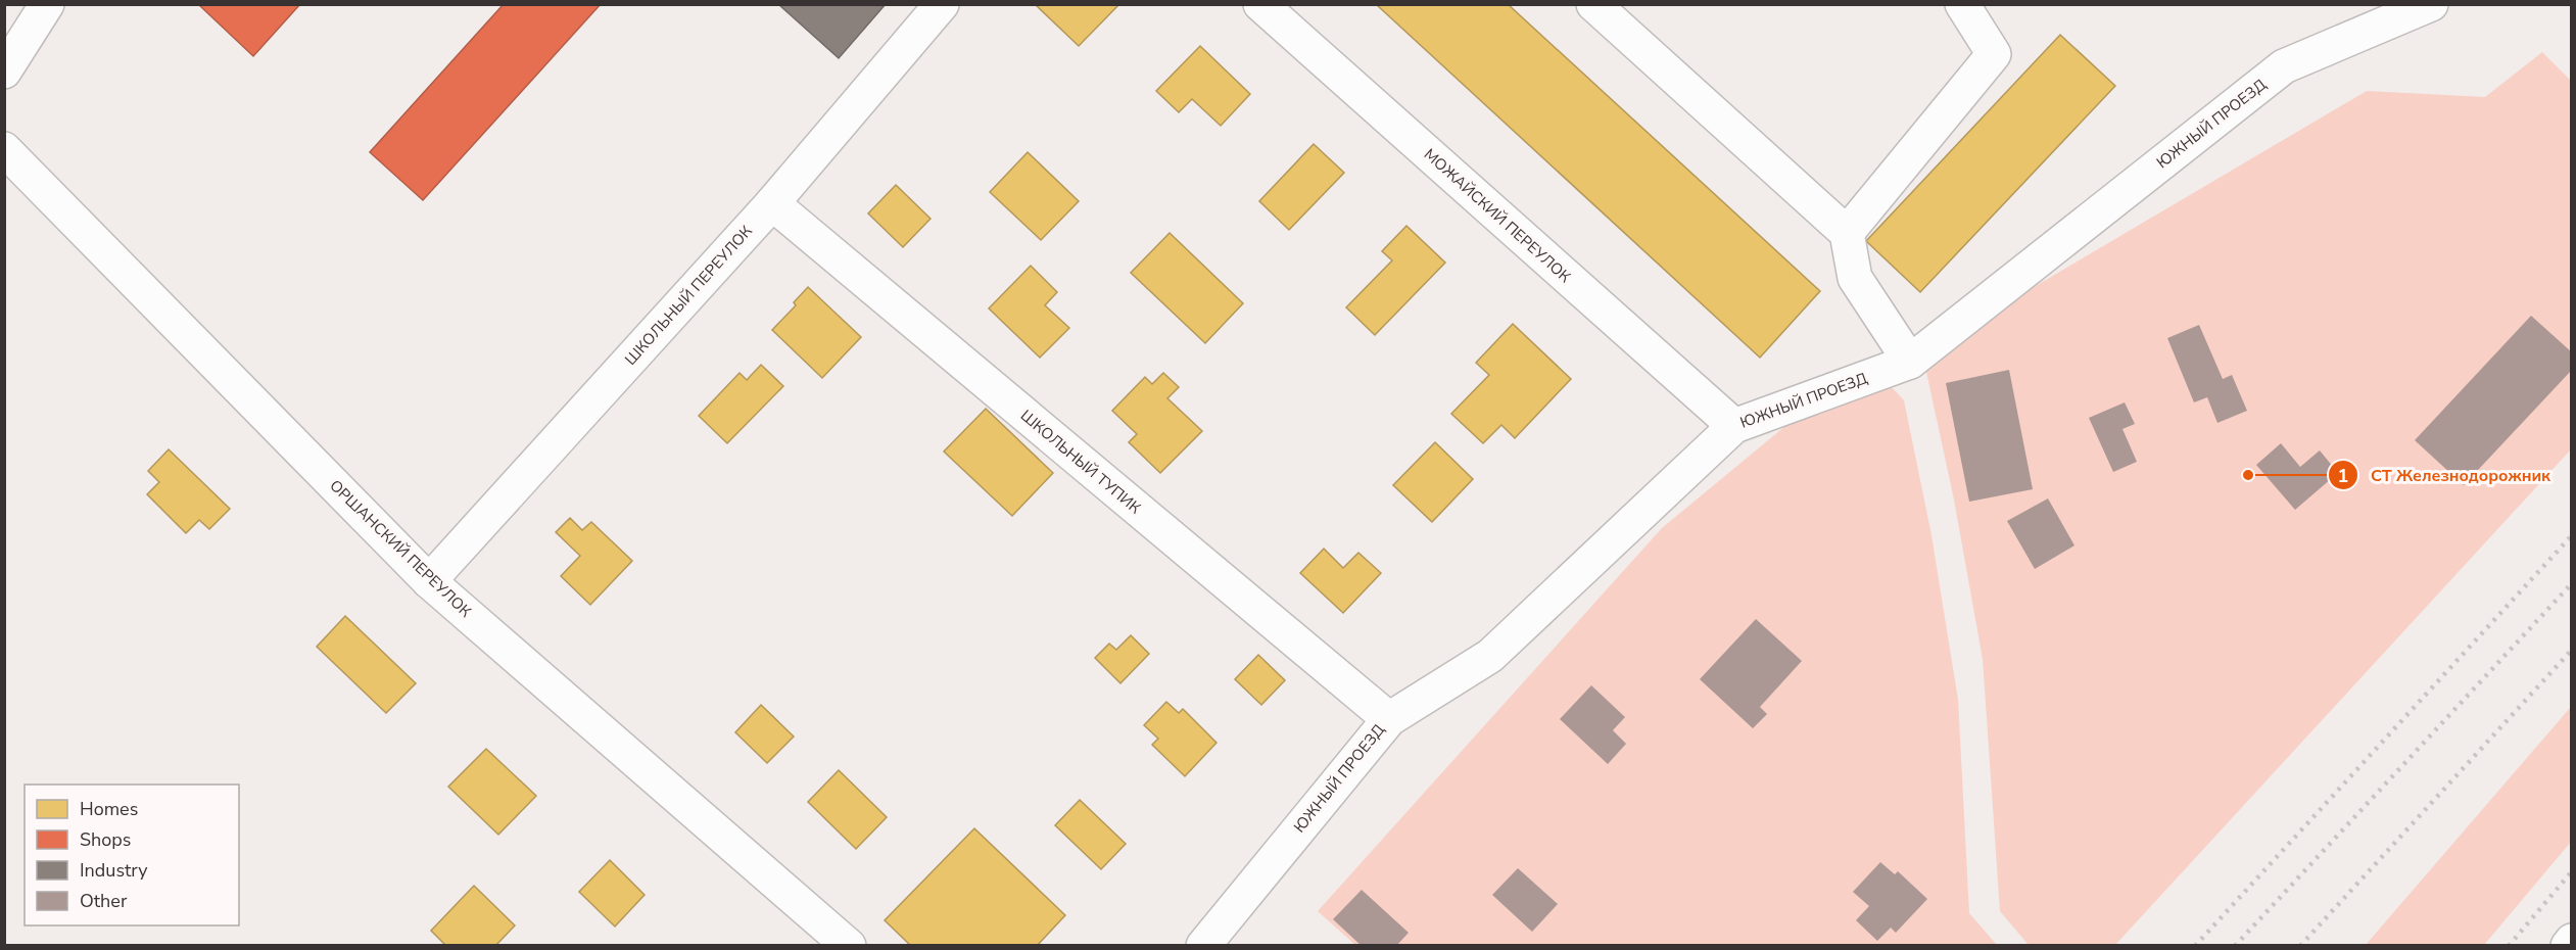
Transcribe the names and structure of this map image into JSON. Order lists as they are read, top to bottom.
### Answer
{
  "streets": {
    "street": [
      "ЮЖНЫЙ ПРОЕЗД",
      "МОЖАЙСКИЙ ПЕРЕУЛОК",
      "ШКОЛЬНЫЙ ПЕРЕУЛОК",
      "ШКОЛЬНЫЙ ТУПИК",
      "ОРШАНСКИЙ ПЕРЕУЛОК"
    ]
  },
  "crossings": [
    ["ЮЖНЫЙ ПРОЕЗД", "МОЖАЙСКИЙ ПЕРЕУЛОК"],
    ["ЮЖНЫЙ ПРОЕЗД", "ШКОЛЬНЫЙ ТУПИК"],
    ["ШКОЛЬНЫЙ ПЕРЕУЛОК", "ШКОЛЬНЫЙ ТУПИК"],
    ["ШКОЛЬНЫЙ ПЕРЕУЛОК", "ОРШАНСКИЙ ПЕРЕУЛОК"]
  ],
  "places": ["СТ Железнодорожник"],
  "legend": [
    "Homes",
    "Shops",
    "Industry",
    "Other"
  ]
}
